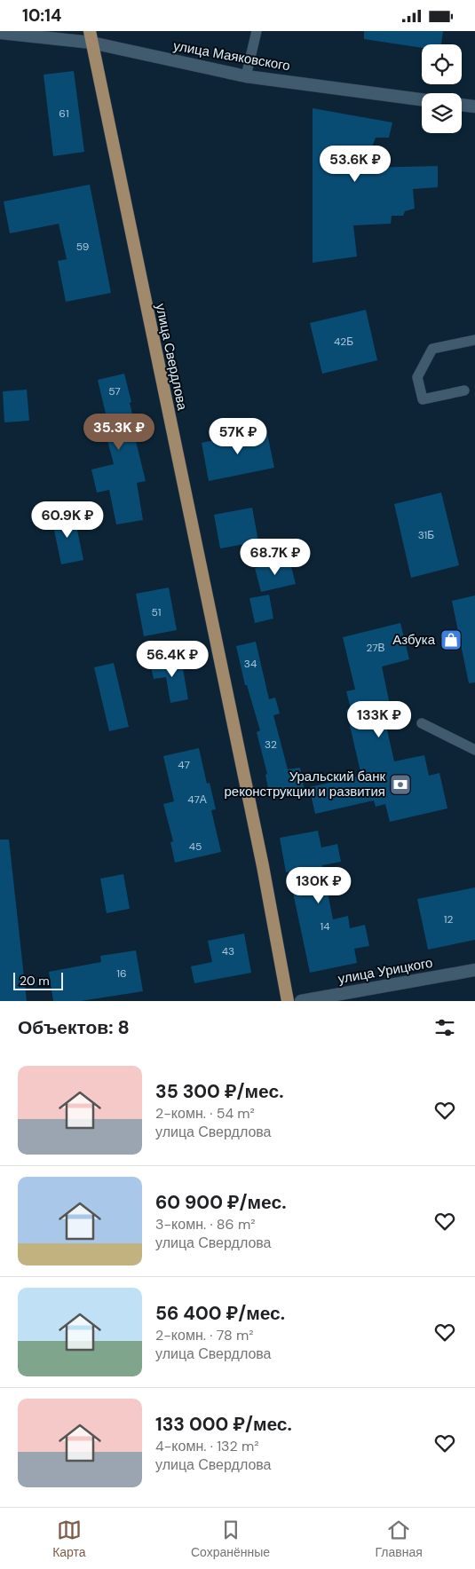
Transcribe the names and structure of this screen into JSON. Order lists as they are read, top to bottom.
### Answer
{
  "streets": {
    "main road": ["улица Свердлова"],
    "street": ["улица Маяковского", "улица Урицкого"]
  },
  "crossings": [
    ["улица Маяковского", "улица Свердлова"]
  ],
  "places": {
    "shop": ["Азбука"],
    "bank": ["Уральский банк реконструкции и развития"]
  },
  "house_numbers": [
    "61",
    "59",
    "42Б",
    "57",
    "31Б",
    "51",
    "27В",
    "34",
    "32",
    "47",
    "47А",
    "45",
    "12",
    "14",
    "43",
    "16"
  ],
  "scale_bar": "20 m",
  "page": {
    "status": "10:14",
    "price": [
      "53.6K ₽",
      "35.3K ₽",
      "57K ₽",
      "60.9K ₽",
      "68.7K ₽",
      "56.4K ₽",
      "133K ₽",
      "130K ₽"
    ],
    "scale": "20 m",
    "heading": "Объектов: 8",
    "list": [
      {
        "name": "35 300 ₽/мес.",
        "note": "2-комн. · 54 m² · улица Свердлова"
      },
      {
        "name": "60 900 ₽/мес.",
        "note": "3-комн. · 86 m² · улица Свердлова"
      },
      {
        "name": "56 400 ₽/мес.",
        "note": "2-комн. · 78 m² · улица Свердлова"
      },
      {
        "name": "133 000 ₽/мес.",
        "note": "4-комн. · 132 m² · улица Свердлова"
      }
    ],
    "tabs": ["Карта", "Сохранённые", "Главная"]
  }
}
